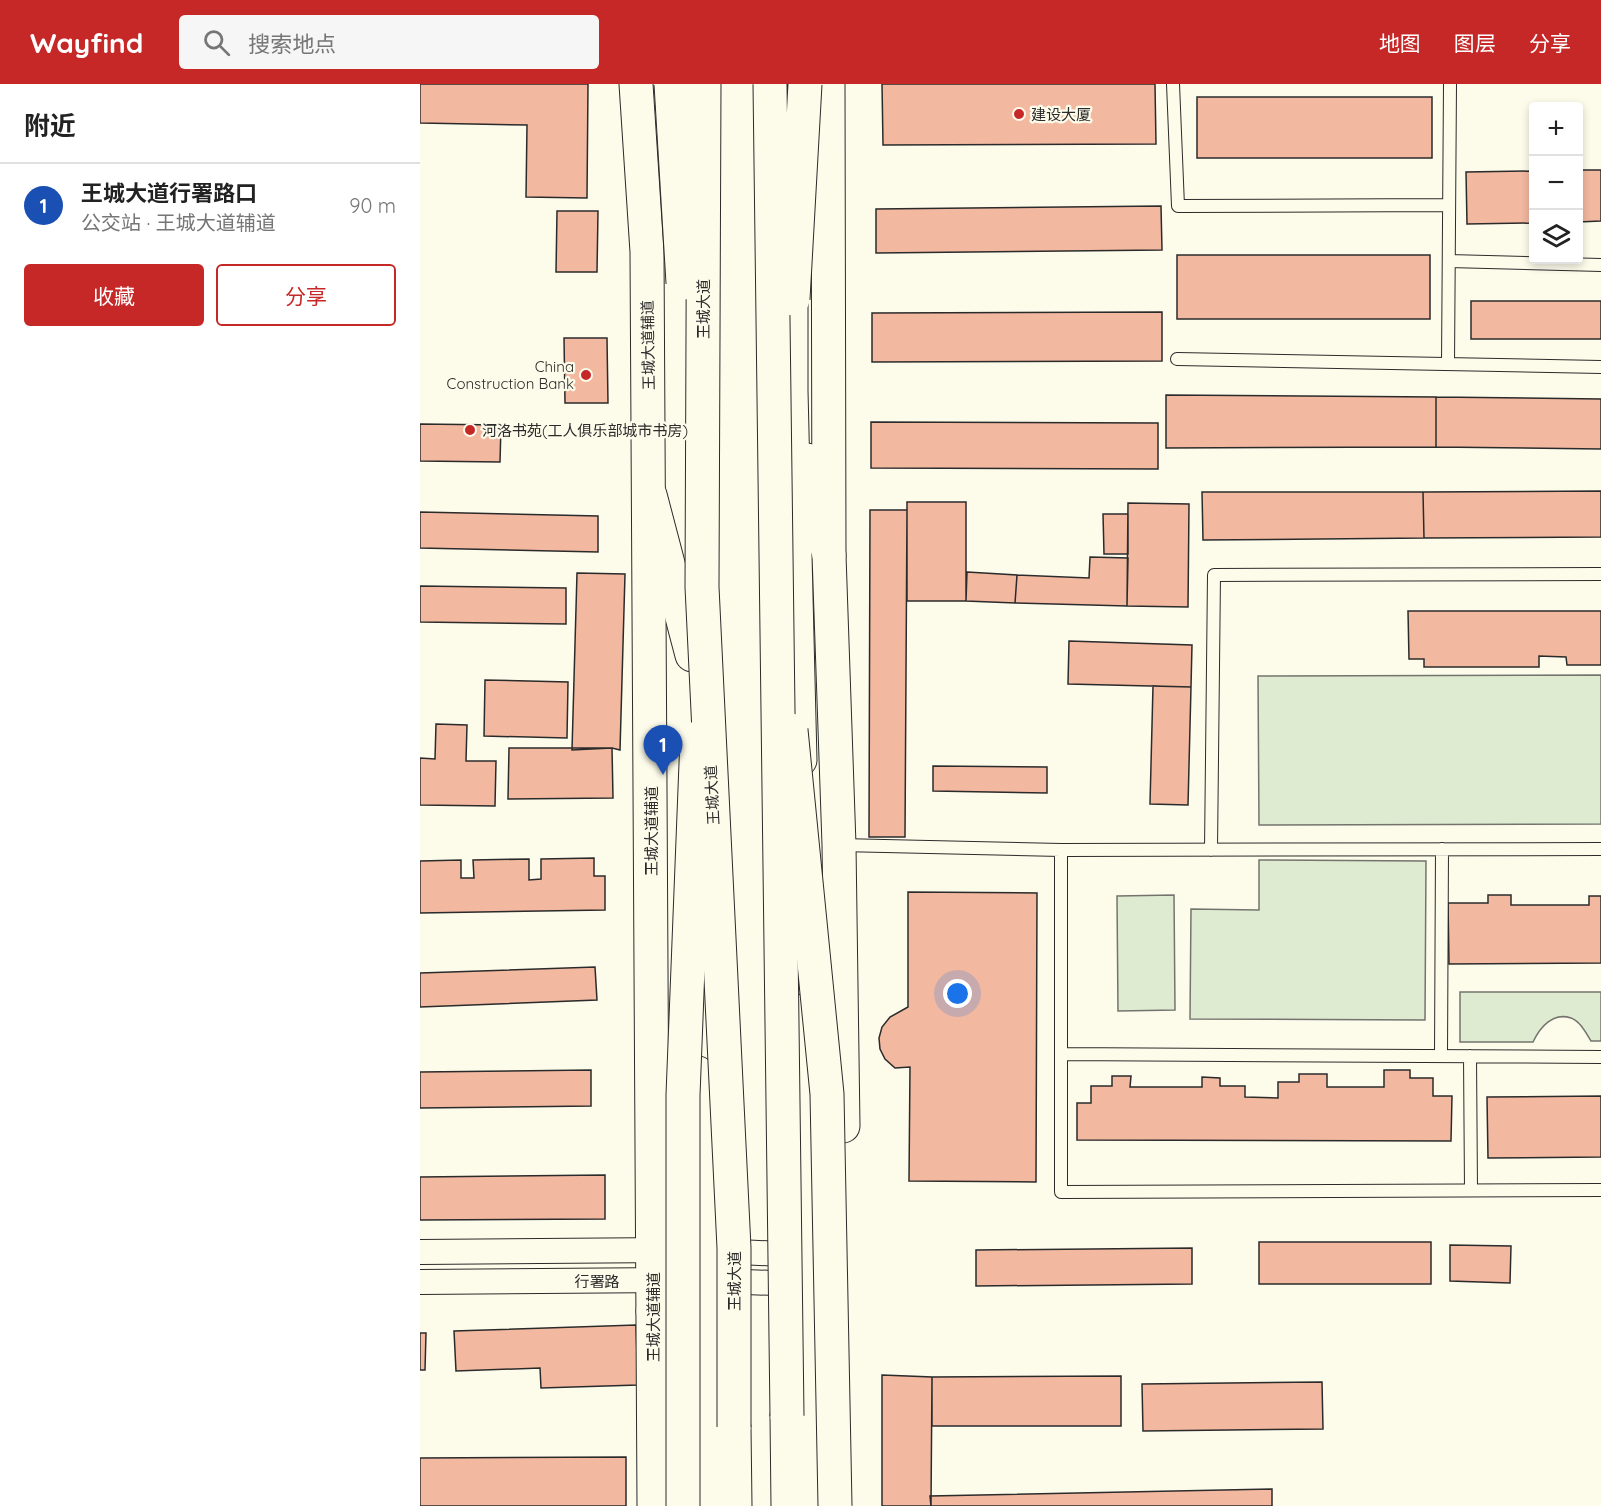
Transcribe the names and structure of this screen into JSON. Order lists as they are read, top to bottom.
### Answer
{
  "streets": {
    "main road": ["王城大道", "王城大道辅道"],
    "street": ["行署路"]
  },
  "crossings": [
    ["王城大道", "行署路"],
    ["王城大道辅道", "行署路"]
  ],
  "places": ["建设大厦", "China Construction Bank", "河洛书苑(工人俱乐部城市书房)"],
  "page": {
    "header": "Wayfind",
    "search": "搜索地点",
    "nav": ["地图", "图层", "分享"],
    "heading": "附近",
    "map_buttons": ["+", "−"],
    "list": [
      {
        "mark": "1",
        "name": "王城大道行署路口",
        "note": "公交站 · 王城大道辅道",
        "value": "90 m"
      }
    ],
    "buttons": ["收藏", "分享"],
    "pins": "1"
  }
}
